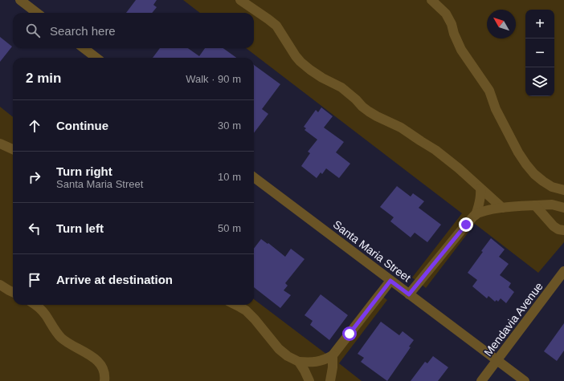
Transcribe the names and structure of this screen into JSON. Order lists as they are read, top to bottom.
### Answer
{
  "streets": {
    "street": ["Santa Maria Street", "Mendavia Avenue"]
  },
  "crossings": [
    ["Santa Maria Street", "Mendavia Avenue"]
  ],
  "north": "top left",
  "page": {
    "map_buttons": ["+", "−"],
    "search": "Search here",
    "heading": ["2 min", "Walk · 90 m"],
    "list": [
      ["Continue", "30 m"],
      ["Turn right", "Santa Maria Street", "10 m"],
      ["Turn left", "50 m"],
      "Arrive at destination"
    ]
  }
}
